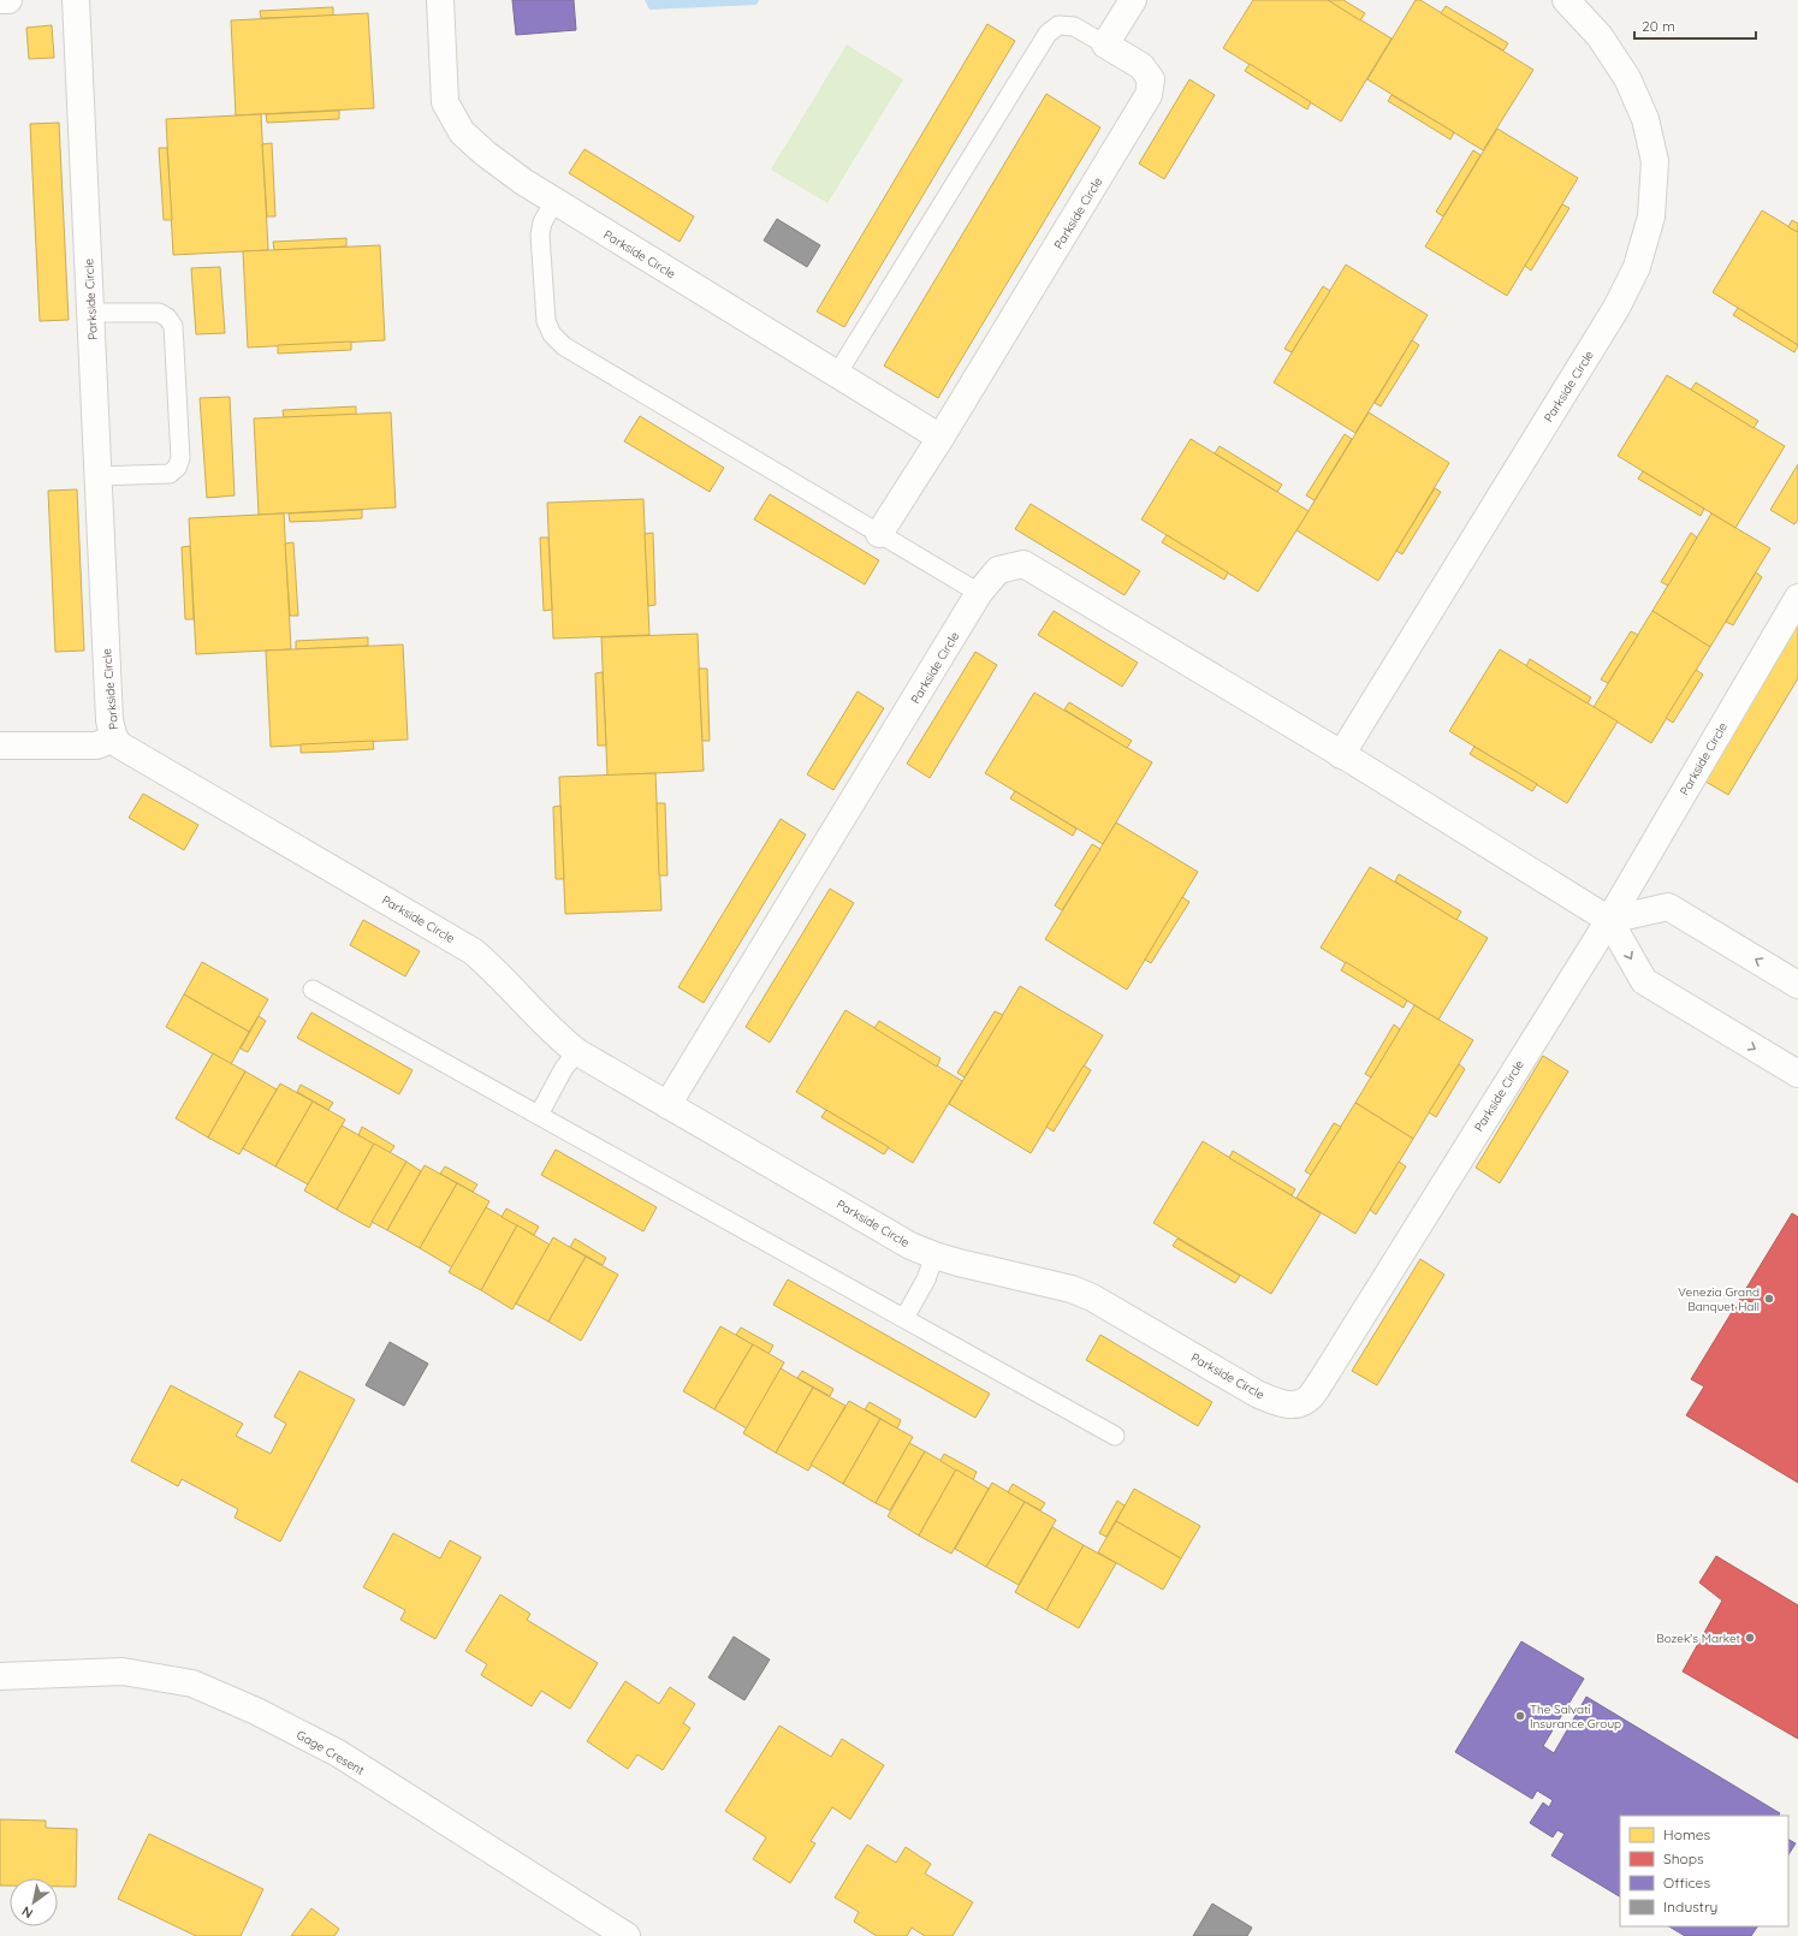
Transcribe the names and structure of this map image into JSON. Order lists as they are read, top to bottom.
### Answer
{
  "streets": {
    "street": ["Parkside Circle", "Gage Cresent"]
  },
  "places": ["Venezia Grand Banquet Hall", "Bozek's Market", "The Salvati Insurance Group"],
  "legend": [
    "Homes",
    "Shops",
    "Offices",
    "Industry"
  ],
  "scale_bar": "20 m",
  "north": "bottom left"
}
